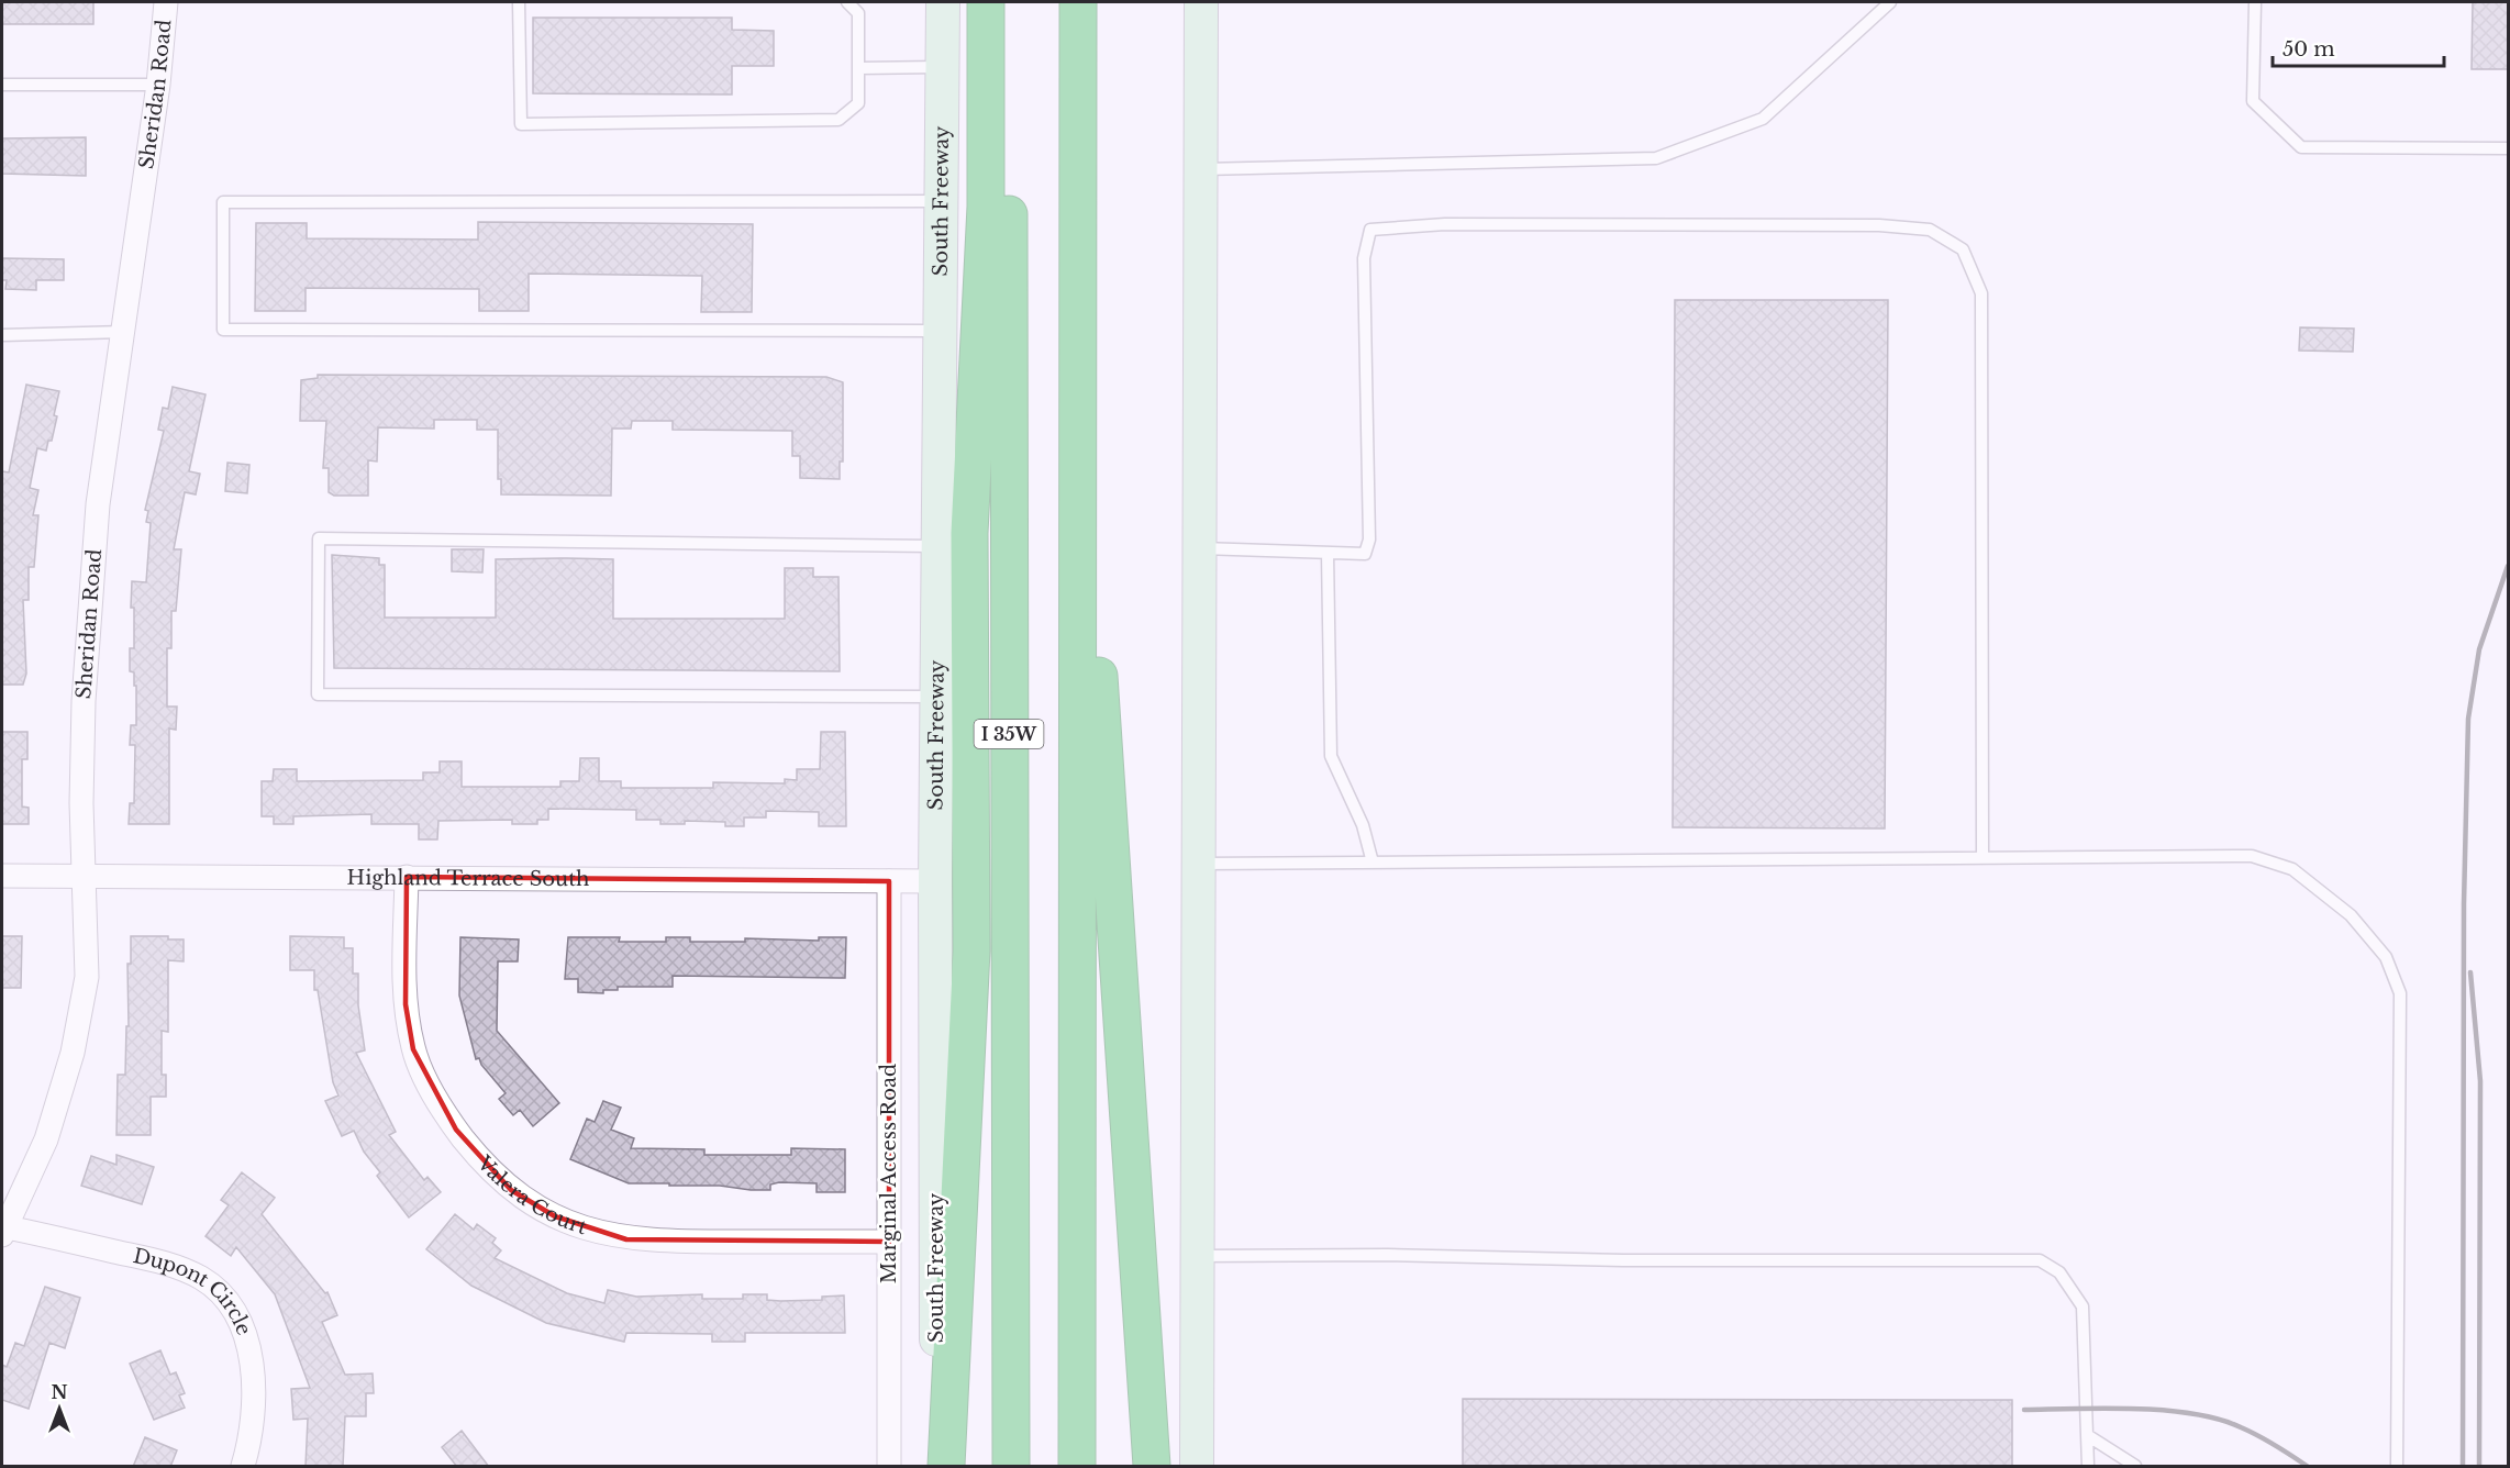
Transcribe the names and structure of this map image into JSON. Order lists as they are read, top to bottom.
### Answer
{
  "streets": {
    "highway": ["I 35W"],
    "main road": ["South Freeway"],
    "street": [
      "Sheridan Road",
      "Highland Terrace South",
      "Marginal Access Road",
      "Valera Court",
      "Dupont Circle"
    ]
  },
  "crossings": [
    ["Sheridan Road", "Highland Terrace South"],
    ["Sheridan Road", "Dupont Circle"],
    ["South Freeway", "Highland Terrace South"],
    ["Highland Terrace South", "Marginal Access Road"],
    ["Highland Terrace South", "Valera Court"],
    ["Marginal Access Road", "Valera Court"]
  ],
  "scale_bar": "50 m",
  "north": "top"
}
